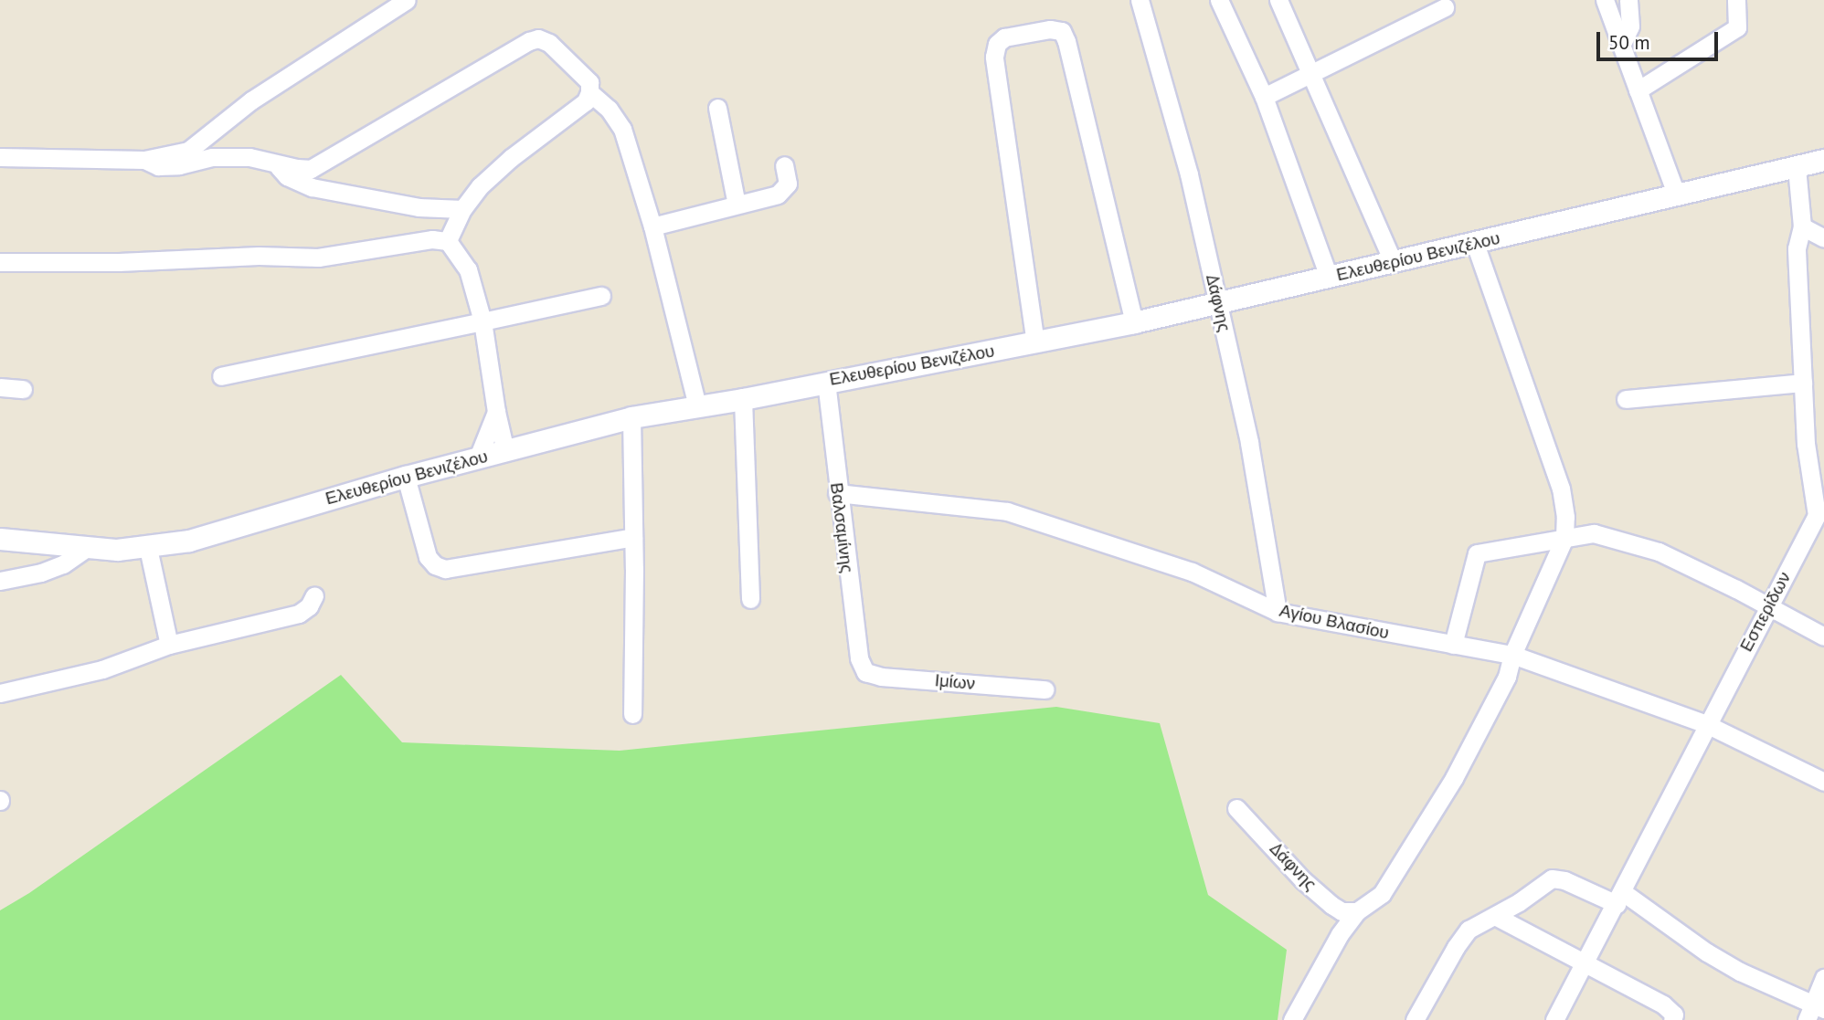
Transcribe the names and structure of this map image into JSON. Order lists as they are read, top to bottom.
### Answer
{
  "streets": {
    "street": [
      "Ελευθερίου Βενιζέλου",
      "Δάφνης",
      "Βαλσαμίνης",
      "Εσπερίδων",
      "Αγίου Βλασίου",
      "Ιμίων"
    ]
  },
  "crossings": [
    ["Ελευθερίου Βενιζέλου", "Δάφνης"],
    ["Ελευθερίου Βενιζέλου", "Βαλσαμίνης"],
    ["Ελευθερίου Βενιζέλου", "Εσπερίδων"],
    ["Δάφνης", "Αγίου Βλασίου"],
    ["Βαλσαμίνης", "Αγίου Βλασίου"],
    ["Βαλσαμίνης", "Ιμίων"],
    ["Εσπερίδων", "Αγίου Βλασίου"]
  ],
  "scale_bar": "50 m"
}
